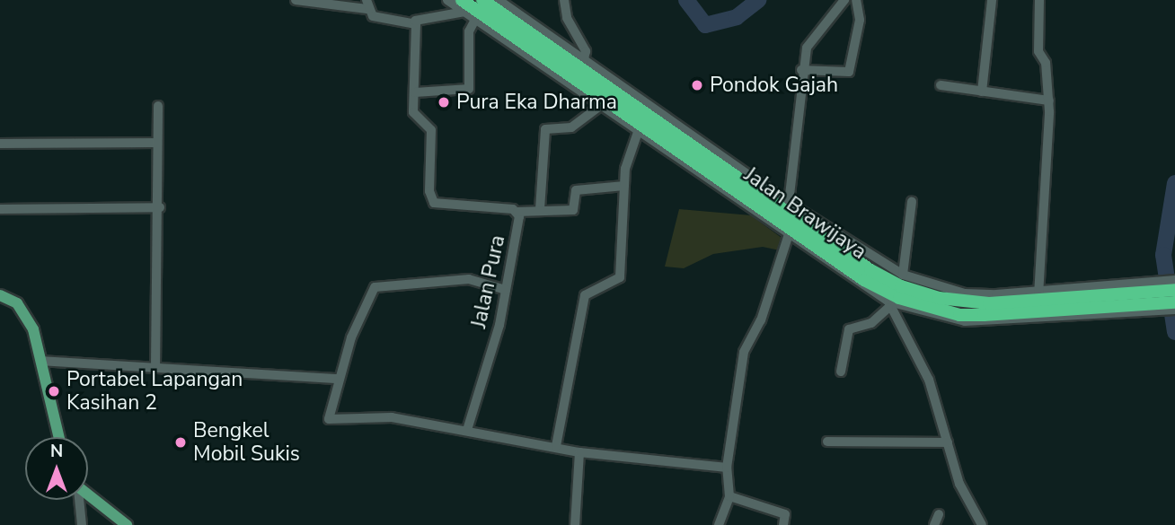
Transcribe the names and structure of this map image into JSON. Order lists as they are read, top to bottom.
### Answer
{
  "streets": {
    "highway": ["Jalan Brawijaya"],
    "street": ["Jalan Pura"]
  },
  "places": [
    "Pondok Gajah",
    "Pura Eka Dharma",
    "Portabel Lapangan Kasihan 2",
    "Bengkel Mobil Sukis"
  ],
  "north": "top"
}
